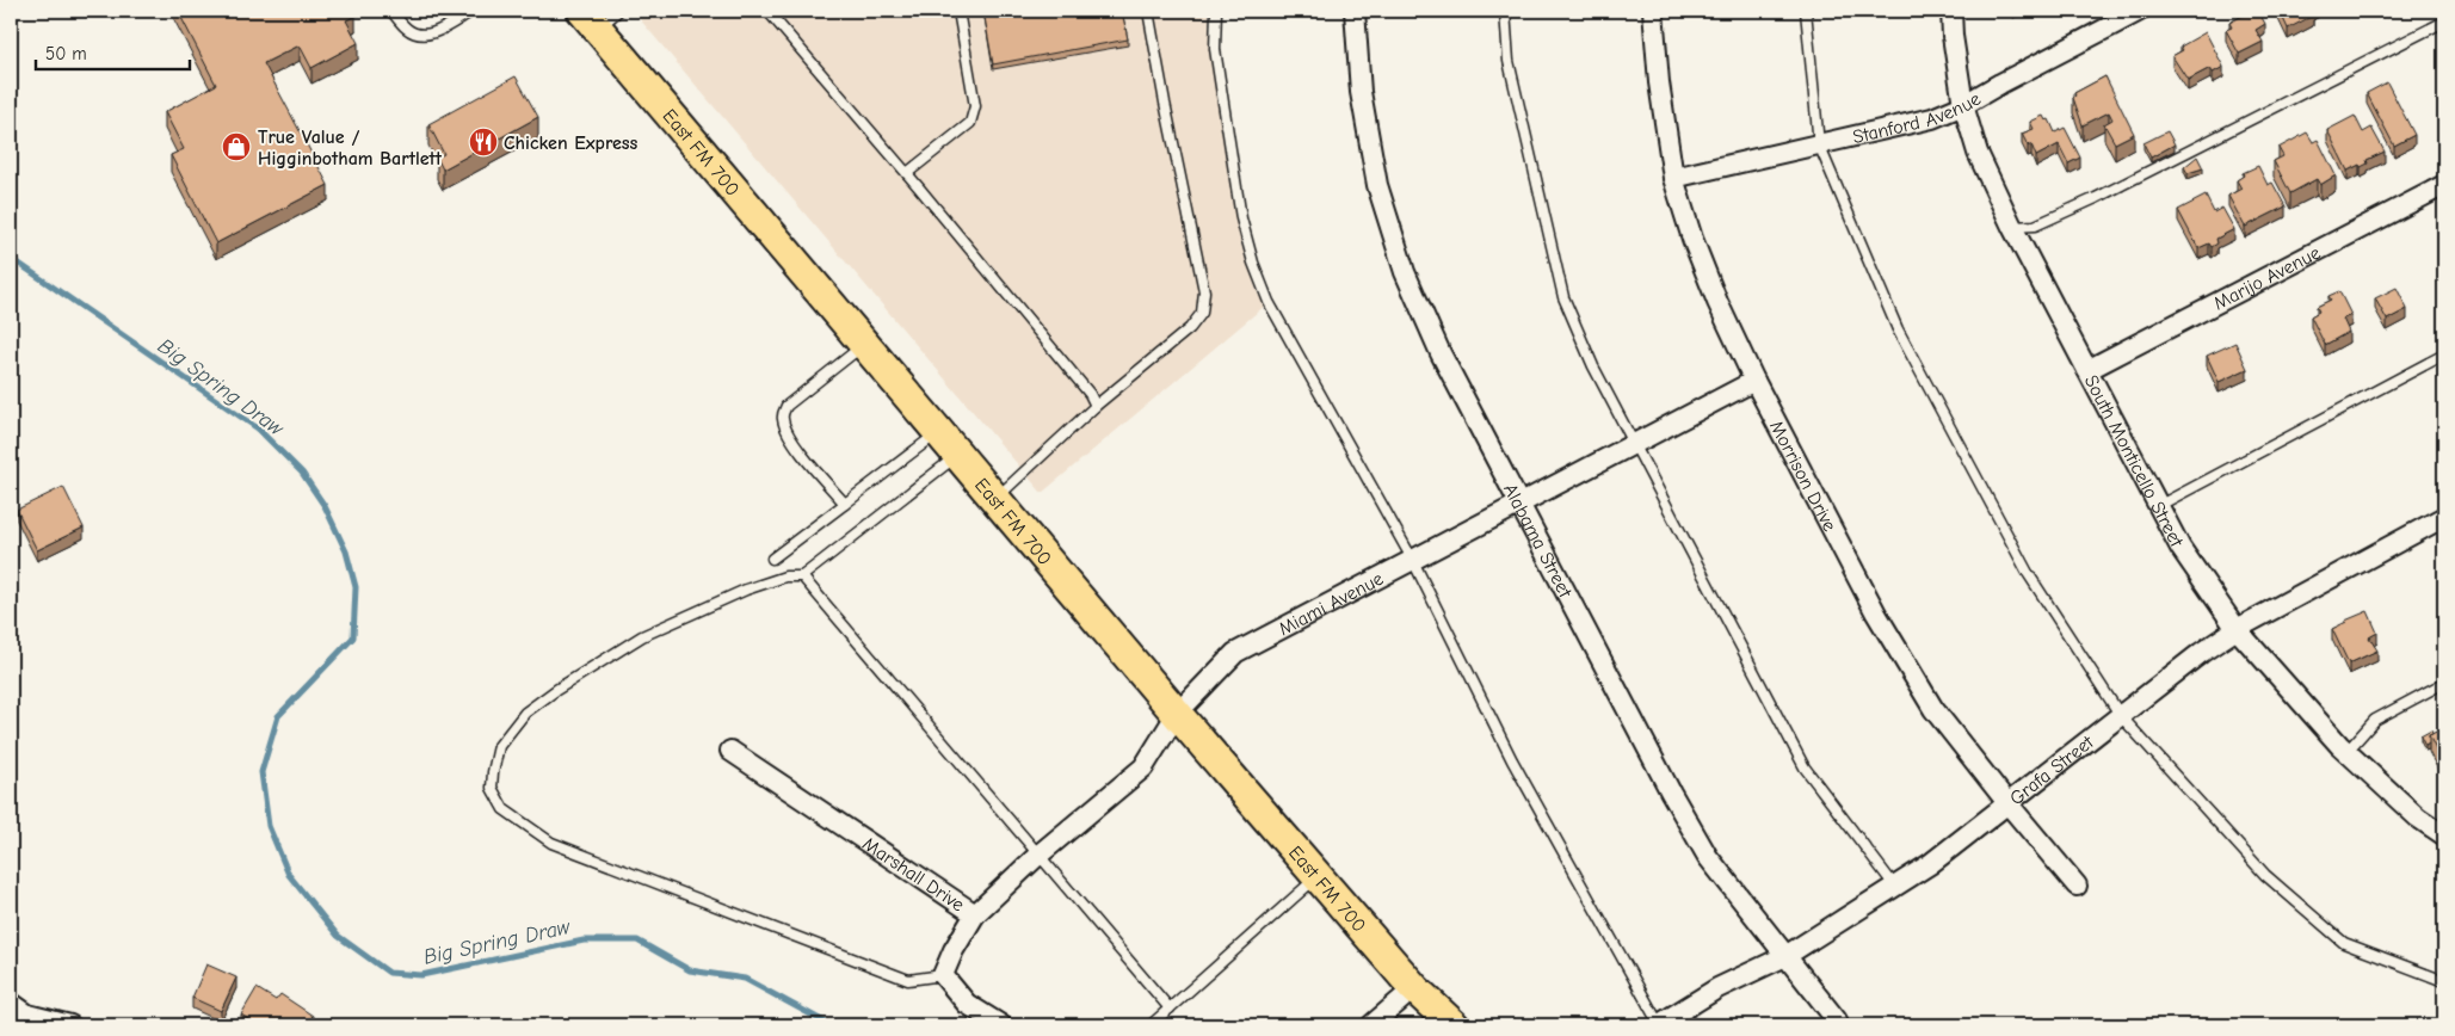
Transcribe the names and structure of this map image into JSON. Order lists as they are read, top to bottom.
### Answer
{
  "streets": {
    "main road": ["East FM 700"],
    "street": [
      "Stanford Avenue",
      "Marijo Avenue",
      "South Monticello Street",
      "Morrison Drive",
      "Alabama Street",
      "Miami Avenue",
      "Grafa Street",
      "Marshall Drive"
    ]
  },
  "crossings": [
    ["Stanford Avenue", "South Monticello Street"],
    ["Stanford Avenue", "Morrison Drive"],
    ["East FM 700", "Miami Avenue"],
    ["Marijo Avenue", "South Monticello Street"],
    ["South Monticello Street", "Grafa Street"],
    ["Morrison Drive", "Miami Avenue"],
    ["Morrison Drive", "Grafa Street"],
    ["Alabama Street", "Miami Avenue"],
    ["Alabama Street", "Grafa Street"],
    ["Miami Avenue", "Marshall Drive"]
  ],
  "water": ["Big Spring Draw"],
  "places": {
    "restaurant": ["Chicken Express"],
    "shop": ["True Value / Higginbotham Bartlett"]
  },
  "scale_bar": "50 m"
}
